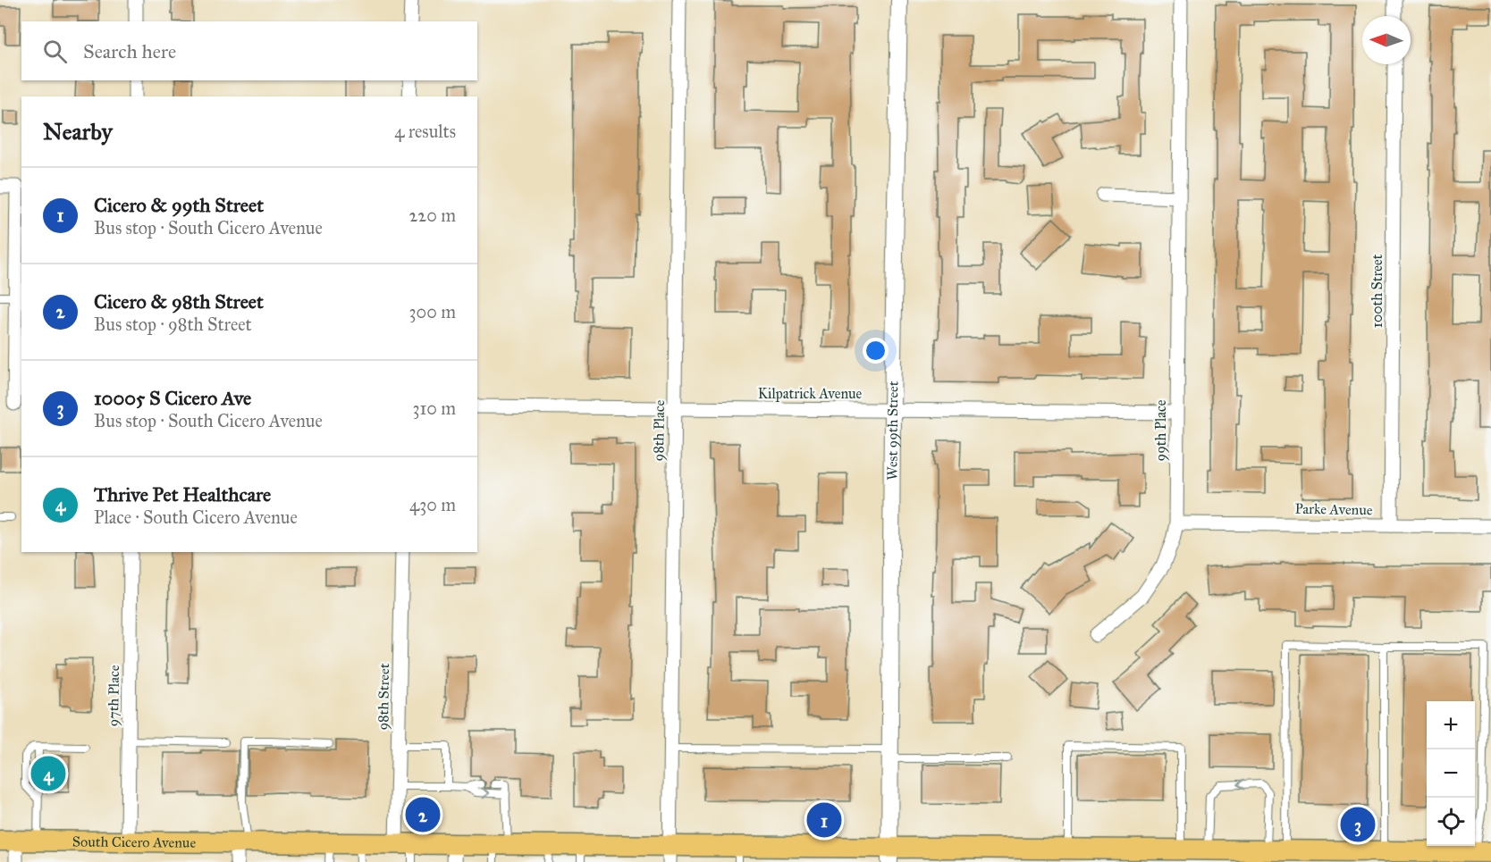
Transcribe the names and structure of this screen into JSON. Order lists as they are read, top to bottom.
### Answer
{
  "streets": {
    "main road": ["South Cicero Avenue"],
    "street": [
      "100th Street",
      "Kilpatrick Avenue",
      "98th Place",
      "West 99th Street",
      "99th Place",
      "Parke Avenue",
      "97th Place",
      "98th Street"
    ]
  },
  "crossings": [
    ["100th Street", "Parke Avenue"],
    ["Kilpatrick Avenue", "98th Place"],
    ["Kilpatrick Avenue", "West 99th Street"],
    ["Kilpatrick Avenue", "99th Place"],
    ["98th Place", "South Cicero Avenue"],
    ["West 99th Street", "South Cicero Avenue"],
    ["99th Place", "Parke Avenue"],
    ["97th Place", "South Cicero Avenue"],
    ["98th Street", "South Cicero Avenue"]
  ],
  "north": "left",
  "page": {
    "search": "Search here",
    "heading": ["Nearby", "4 results"],
    "list": [
      {
        "mark": "1",
        "name": "Cicero & 99th Street",
        "note": "Bus stop · South Cicero Avenue",
        "value": "220 m"
      },
      {
        "mark": "2",
        "name": "Cicero & 98th Street",
        "note": "Bus stop · 98th Street",
        "value": "300 m"
      },
      {
        "mark": "3",
        "name": "10005 S Cicero Ave",
        "note": "Bus stop · South Cicero Avenue",
        "value": "310 m"
      },
      {
        "mark": "4",
        "name": "Thrive Pet Healthcare",
        "note": "Place · South Cicero Avenue",
        "value": "430 m"
      }
    ],
    "map_buttons": ["+", "−"],
    "pins": [
      "4",
      "2",
      "1",
      "3"
    ]
  }
}
